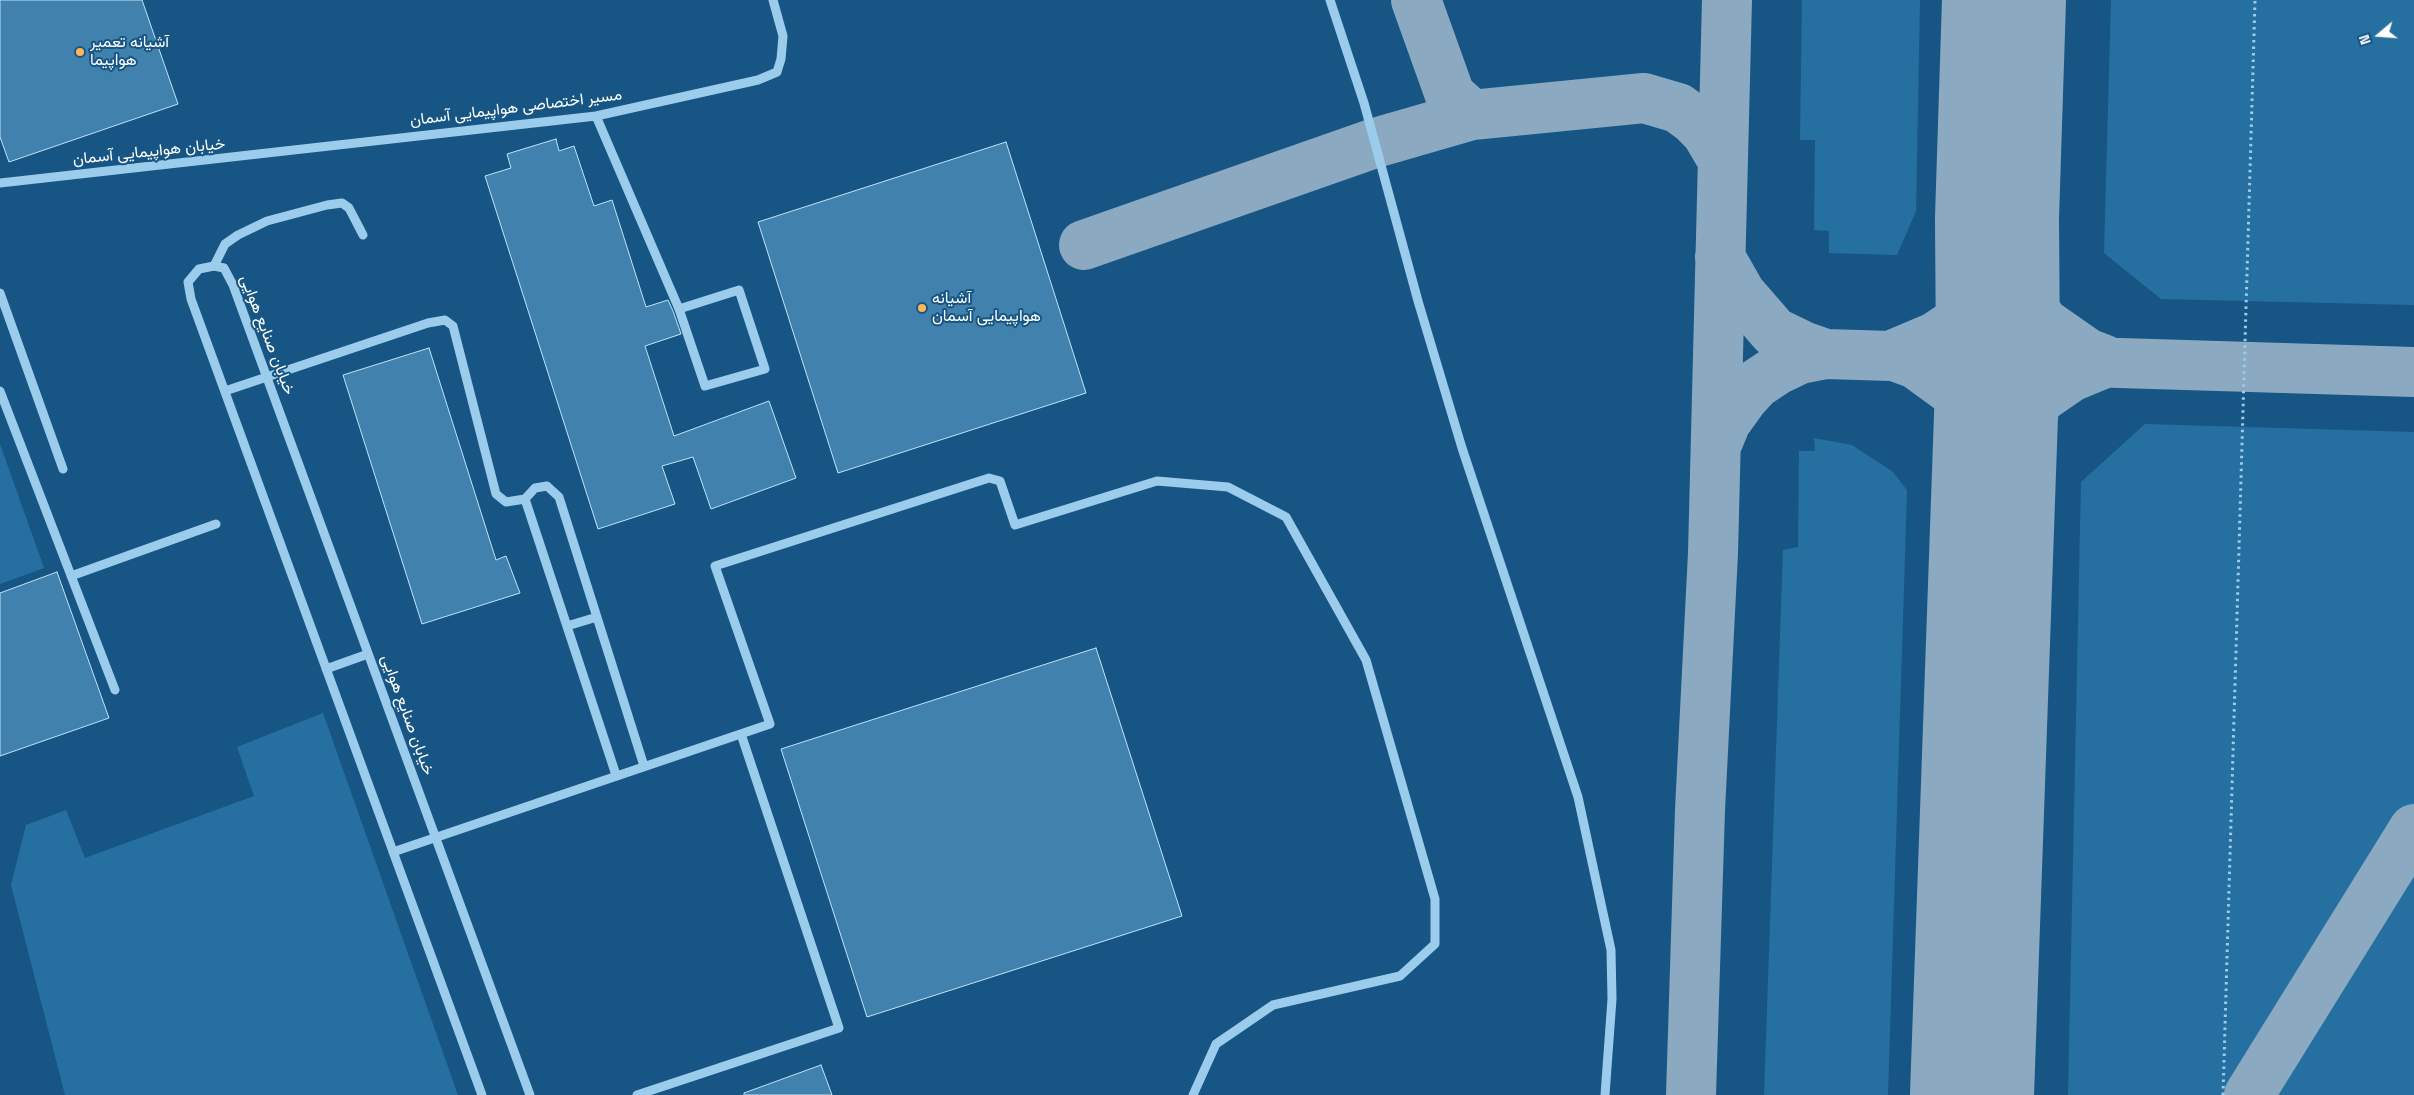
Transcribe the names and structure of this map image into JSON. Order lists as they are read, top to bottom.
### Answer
{
  "streets": {
    "street": ["مسیر اختصاصی هواپیمایی آسمان", "خیابان هواپیمایی آسمان", "خیابان صنایع هوایی"]
  },
  "crossings": [
    ["مسیر اختصاصی هواپیمایی آسمان", "خیابان هواپیمایی آسمان"]
  ],
  "places": ["آشیانه تعمیر هواپیما", "آشیانه هواپیمایی آسمان"],
  "north": "left"
}
